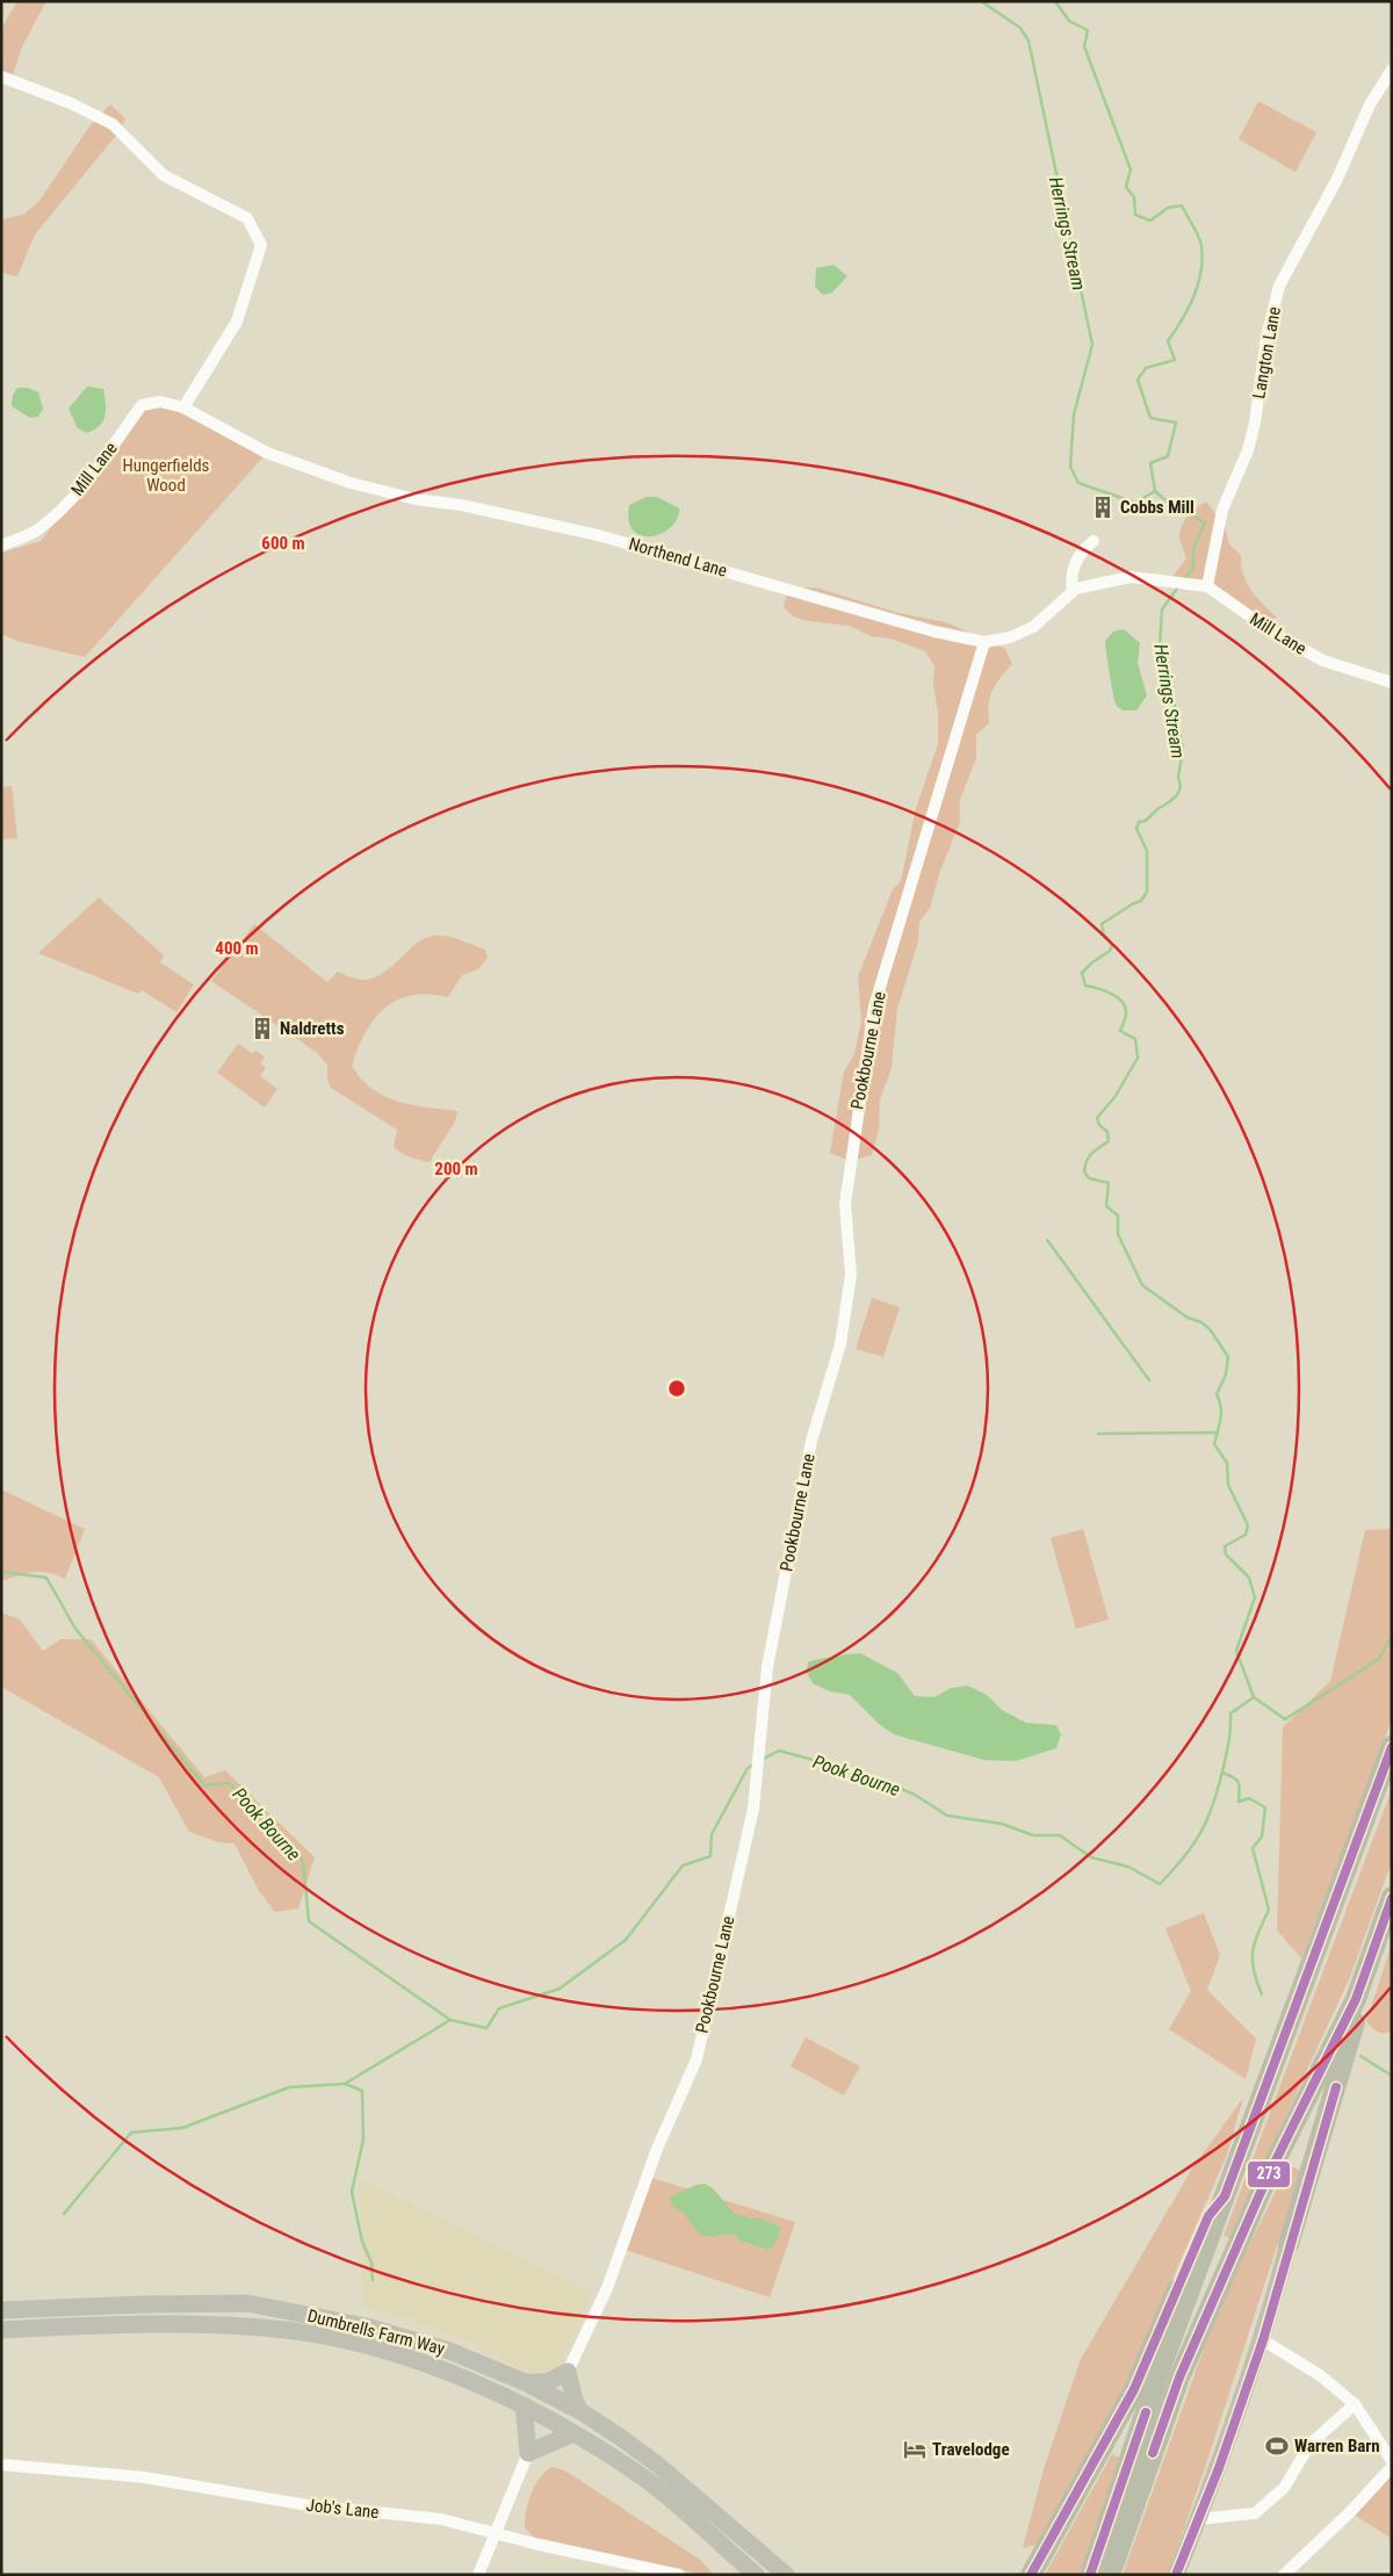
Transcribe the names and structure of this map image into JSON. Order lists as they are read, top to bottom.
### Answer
{
  "streets": {
    "main road": ["Dumbrells Farm Way"],
    "street": [
      "Langton Lane",
      "Mill Lane",
      "Northend Lane",
      "Pookbourne Lane",
      "Job's Lane"
    ]
  },
  "crossings": [
    ["Langton Lane", "Mill Lane"],
    ["Mill Lane", "Northend Lane"],
    ["Northend Lane", "Pookbourne Lane"]
  ],
  "water": ["Herrings Stream", "Pook Bourne"],
  "parks": ["Hungerfields Wood"],
  "places": {
    "building": ["Cobbs Mill", "Naldretts"],
    "sports": ["Warren Barn"],
    "hotel": ["Travelodge"]
  },
  "lines": ["transit line 273"],
  "rings": ["600 m", "400 m", "200 m"]
}
